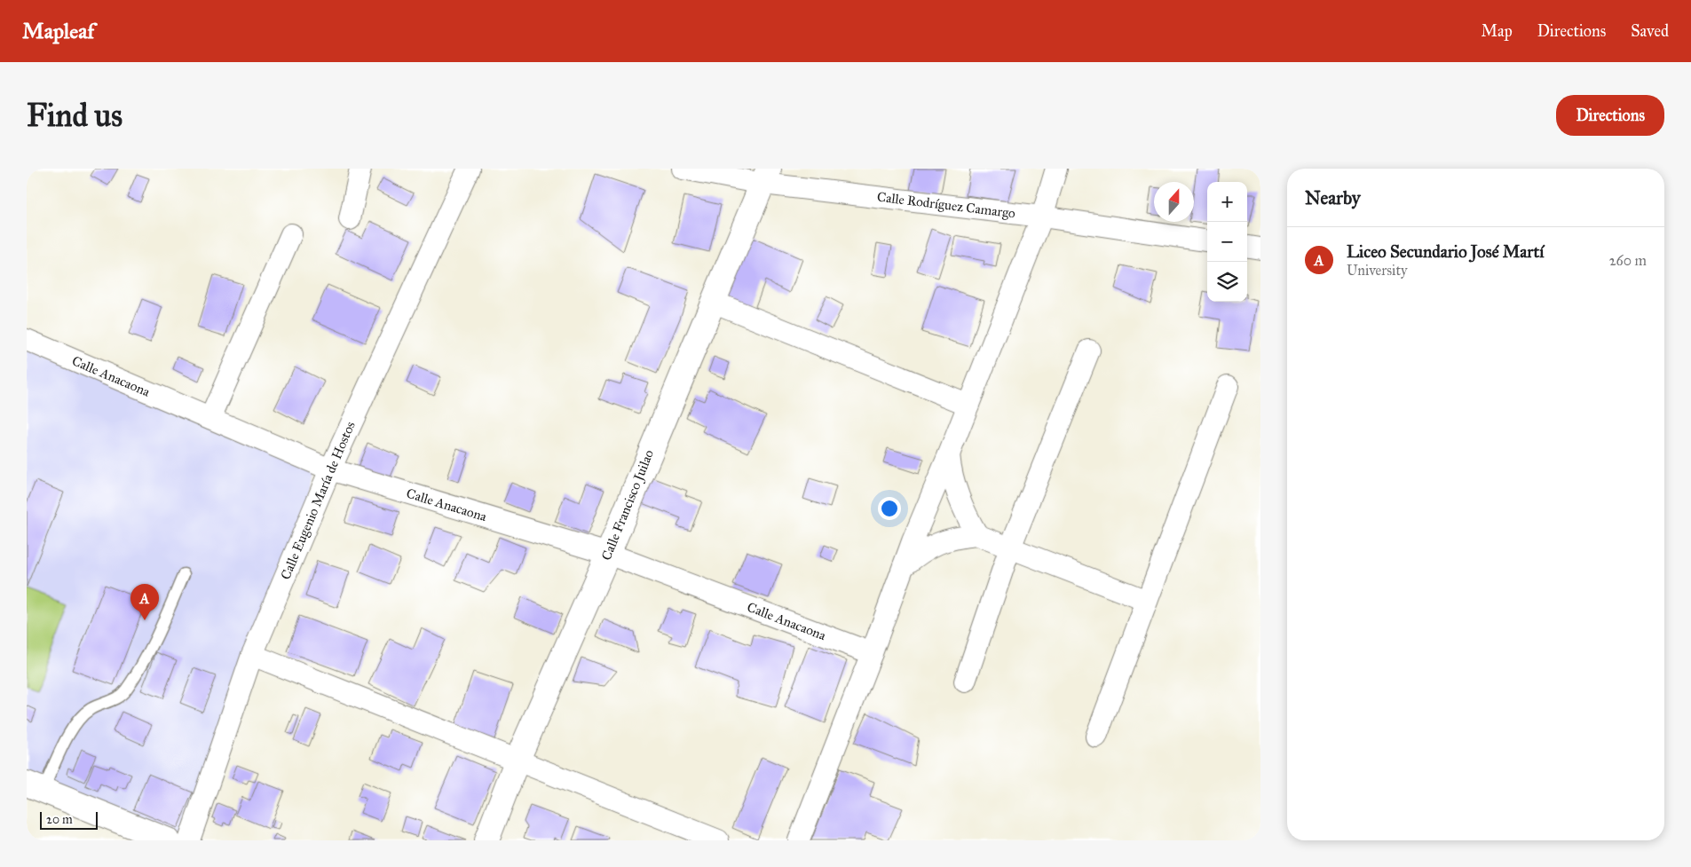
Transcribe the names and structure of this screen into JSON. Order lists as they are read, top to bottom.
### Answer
{
  "streets": {
    "street": [
      "Calle Rodríguez Camargo",
      "Calle Anacaona",
      "Calle Eugenio María de Hostos",
      "Calle Francisco Juilao"
    ]
  },
  "crossings": [
    ["Calle Rodríguez Camargo", "Calle Francisco Juilao"],
    ["Calle Anacaona", "Calle Eugenio María de Hostos"],
    ["Calle Anacaona", "Calle Francisco Juilao"]
  ],
  "scale_bar": "20 m",
  "north": "top",
  "page": {
    "header": "Mapleaf",
    "nav": ["Map", "Directions", "Saved"],
    "buttons": "Directions",
    "title": "Find us",
    "heading": "Nearby",
    "map_buttons": ["+", "−"],
    "list": [
      {
        "mark": "A",
        "name": "Liceo Secundario José Martí",
        "note": "University",
        "value": "260 m"
      }
    ],
    "pins": "A",
    "scale": "20 m"
  }
}
